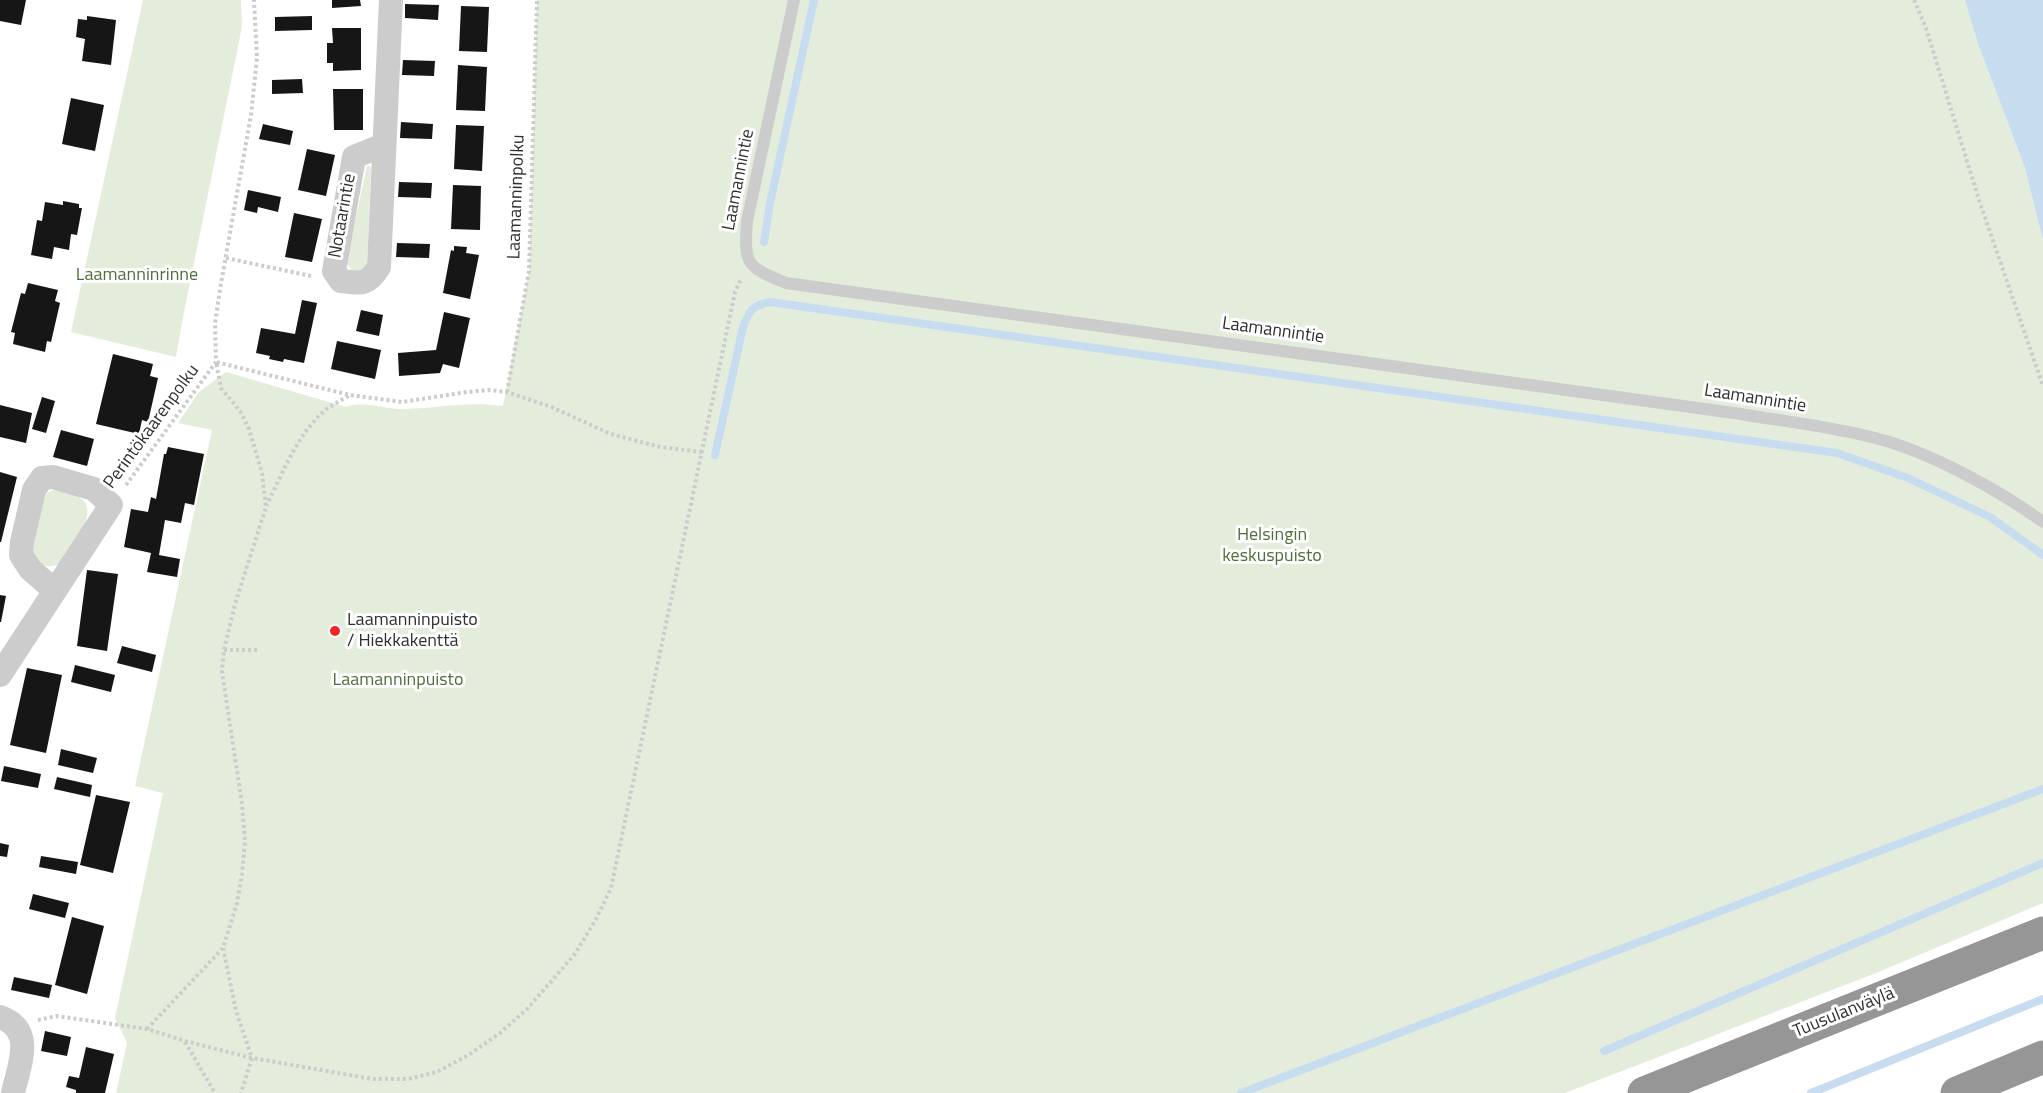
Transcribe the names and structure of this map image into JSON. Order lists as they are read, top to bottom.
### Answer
{
  "streets": {
    "highway": ["Tuusulanväylä"],
    "street": ["Notaarintie"],
    "lane": ["Laamannintie"],
    "path": ["Laamanninpolku", "Perintökaarenpolku"]
  },
  "parks": ["Laamanninrinne", "Helsingin keskuspuisto", "Laamanninpuisto"],
  "places": ["Laamanninpuisto / Hiekkakenttä"]
}
